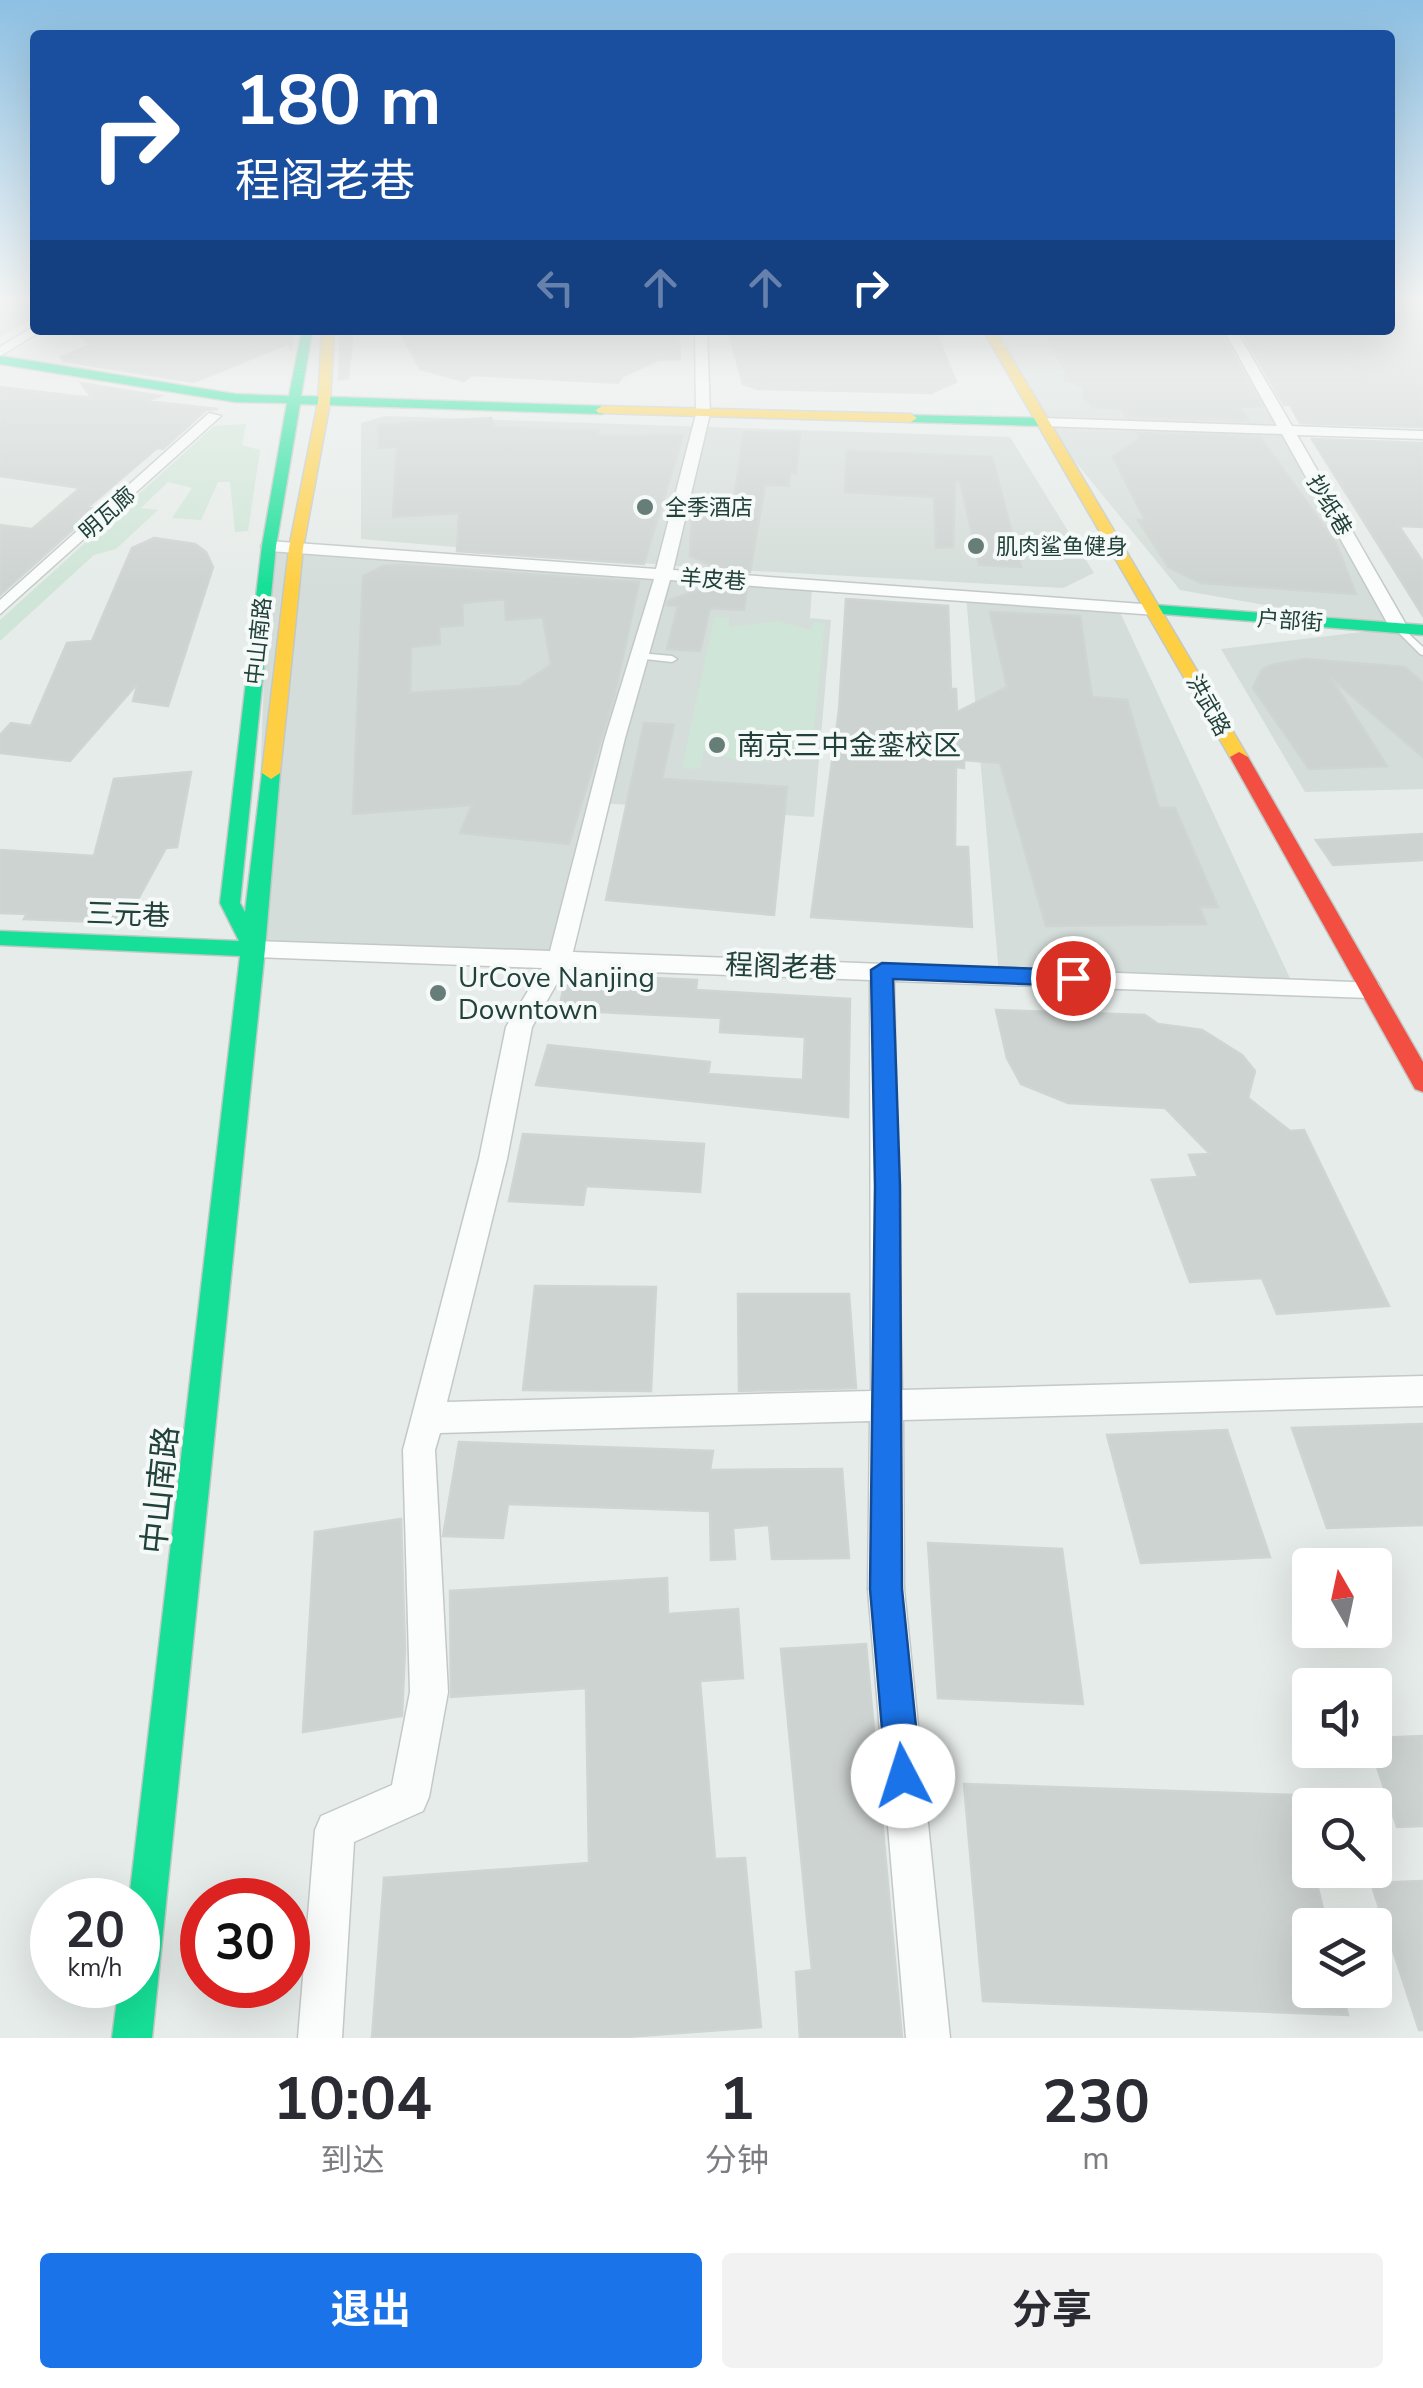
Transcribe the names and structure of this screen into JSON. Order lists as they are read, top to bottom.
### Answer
{
  "streets": {
    "main road": [
      "户部街",
      "中山南路",
      "洪武路",
      "三元巷"
    ],
    "street": [
      "抄纸巷",
      "明瓦廊",
      "羊皮巷",
      "程阁老巷"
    ]
  },
  "crossings": [
    ["抄纸巷", "户部街"],
    ["羊皮巷", "户部街"],
    ["羊皮巷", "中山南路"],
    ["羊皮巷", "洪武路"],
    ["户部街", "洪武路"],
    ["中山南路", "三元巷"],
    ["中山南路", "程阁老巷"],
    ["洪武路", "程阁老巷"],
    ["三元巷", "程阁老巷"]
  ],
  "places": [
    "全季酒店",
    "肌肉鲨鱼健身",
    "南京三中金銮校区",
    "UrCove Nanjing Downtown"
  ],
  "north": "top",
  "page": {
    "turn": ["180 m", "程阁老巷"],
    "speed": "20 km/h",
    "limit": "30",
    "eta": [
      "10:04",
      "到达",
      "1",
      "分钟",
      "230",
      "m"
    ],
    "buttons": ["退出", "分享"]
  }
}
